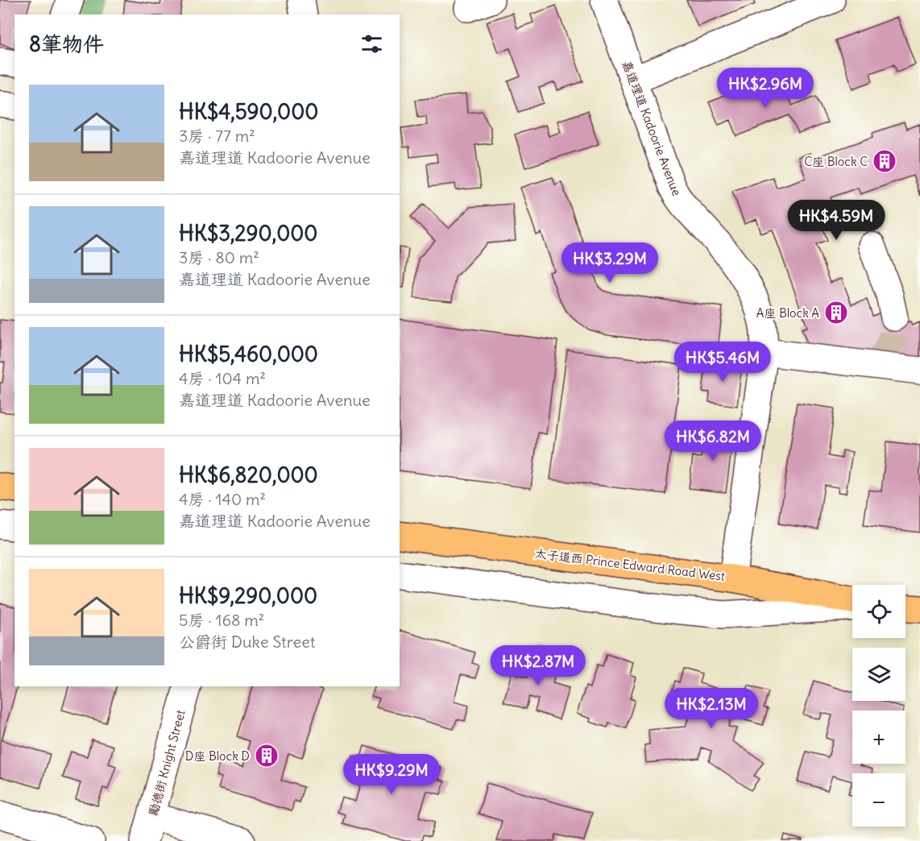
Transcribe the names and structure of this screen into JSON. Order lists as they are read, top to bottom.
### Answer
{
  "streets": {
    "main road": ["太子道西 Prince Edward Road West"],
    "street": ["嘉道理道 Kadoorie Avenue", "勵德街 Knight Street"]
  },
  "crossings": [
    ["嘉道理道 Kadoorie Avenue", "太子道西 Prince Edward Road West"]
  ],
  "places": {
    "building": ["C座 Block C", "A座 Block A", "D座 Block D"]
  },
  "page": {
    "heading": "8筆物件",
    "price": [
      "HK$2.96M",
      "HK$4.59M",
      "HK$3.29M",
      "HK$5.46M",
      "HK$6.82M",
      "HK$2.87M",
      "HK$2.13M",
      "HK$9.29M"
    ],
    "list": [
      {
        "name": "HK$4,590,000",
        "note": "3房 · 77 m² · 嘉道理道 Kadoorie Avenue"
      },
      {
        "name": "HK$3,290,000",
        "note": "3房 · 80 m² · 嘉道理道 Kadoorie Avenue"
      },
      {
        "name": "HK$5,460,000",
        "note": "4房 · 104 m² · 嘉道理道 Kadoorie Avenue"
      },
      {
        "name": "HK$6,820,000",
        "note": "4房 · 140 m² · 嘉道理道 Kadoorie Avenue"
      },
      {
        "name": "HK$9,290,000",
        "note": "5房 · 168 m² · 公爵街 Duke Street"
      }
    ],
    "map_buttons": ["+", "−"]
  }
}
